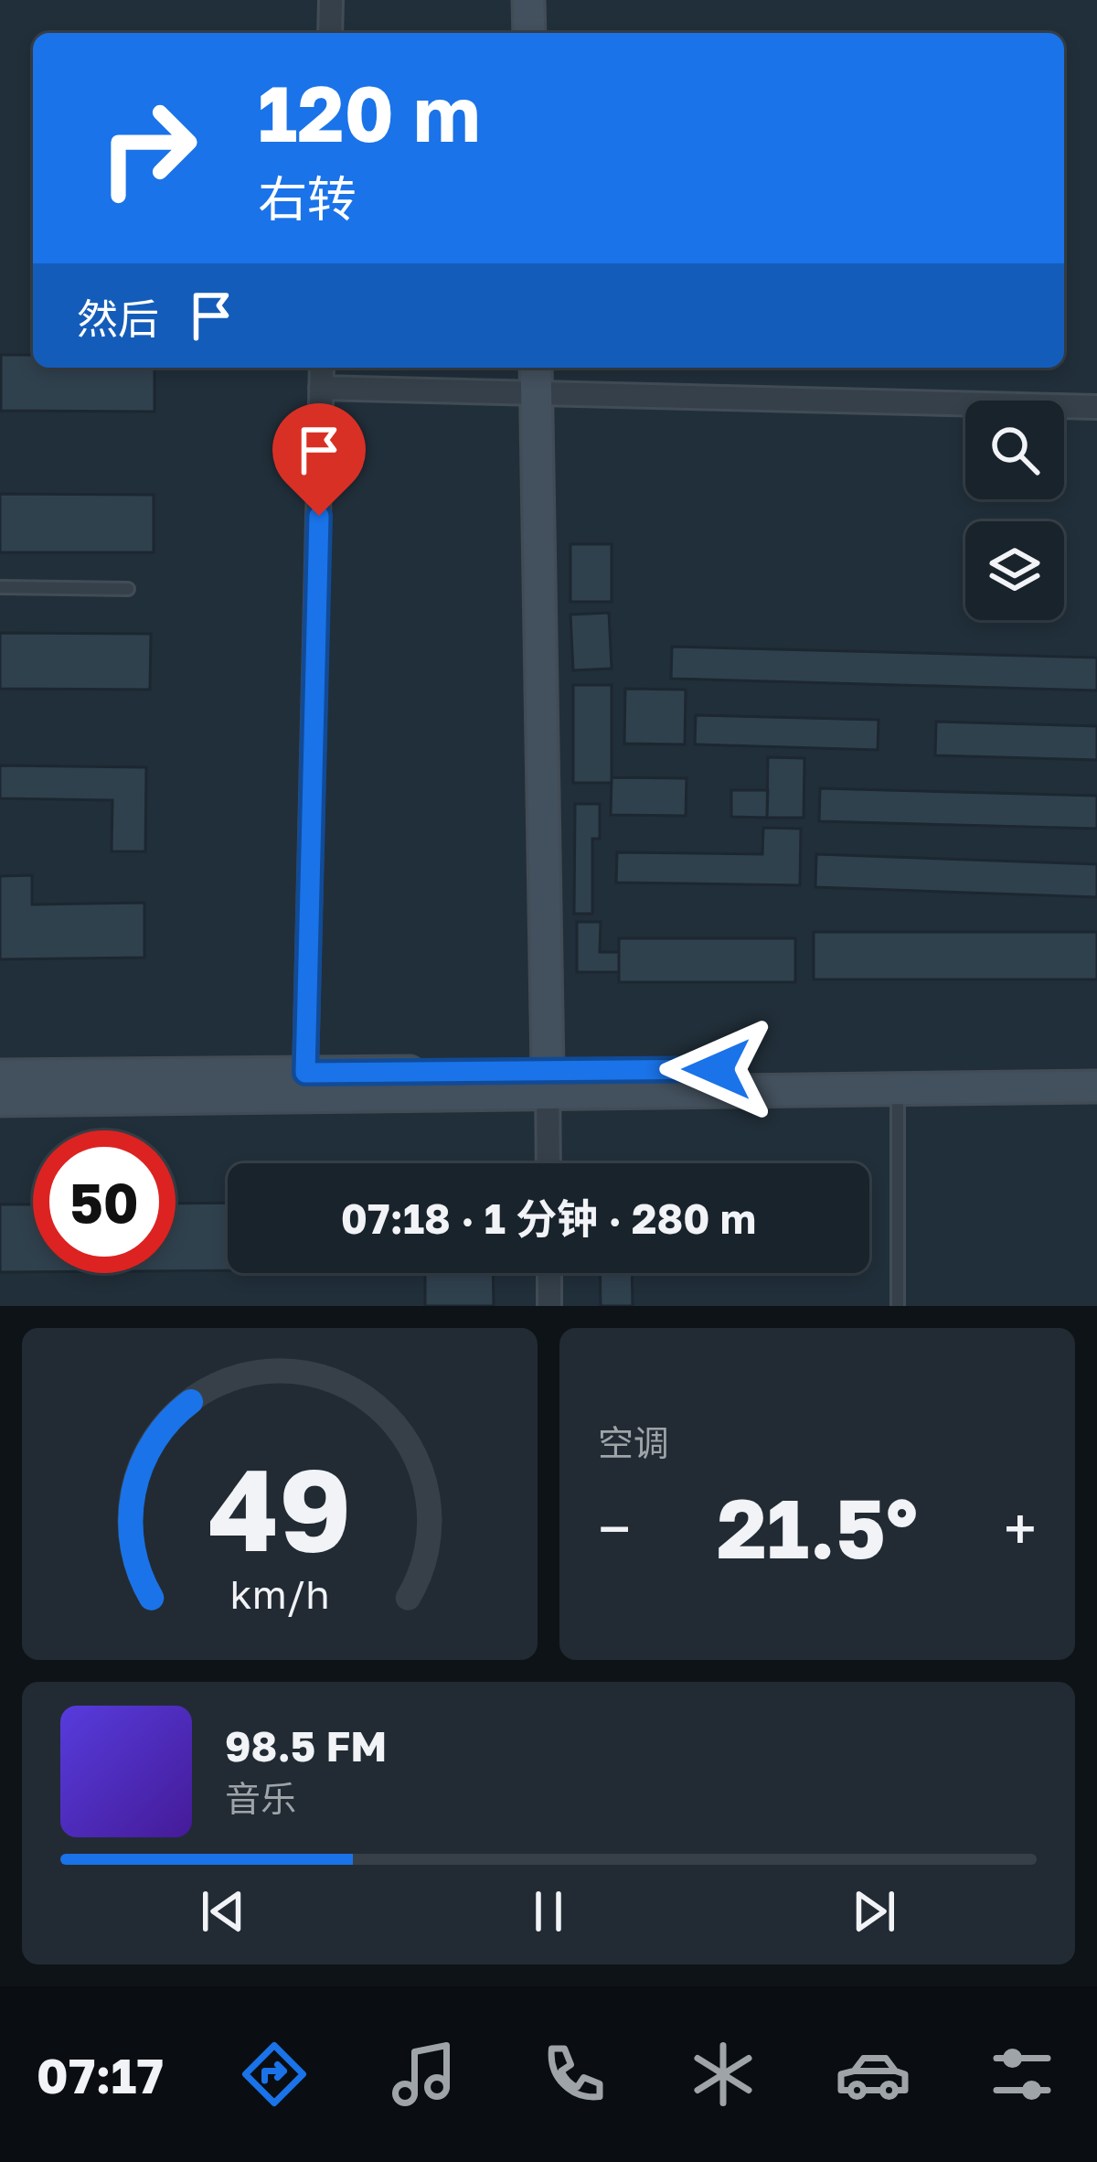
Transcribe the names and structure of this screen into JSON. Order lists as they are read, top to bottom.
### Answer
{
  "page": {
    "turn": ["120 m", "右转"],
    "then": "然后",
    "limit": "50",
    "trip": "07:18 · 1 分钟 · 280 m",
    "tile": "空调",
    "heat": ["−", "21.5°", "+"],
    "song": ["98.5 FM", "音乐"],
    "tabs": "07:17",
    "gauge": ["49", "km/h"]
  }
}
